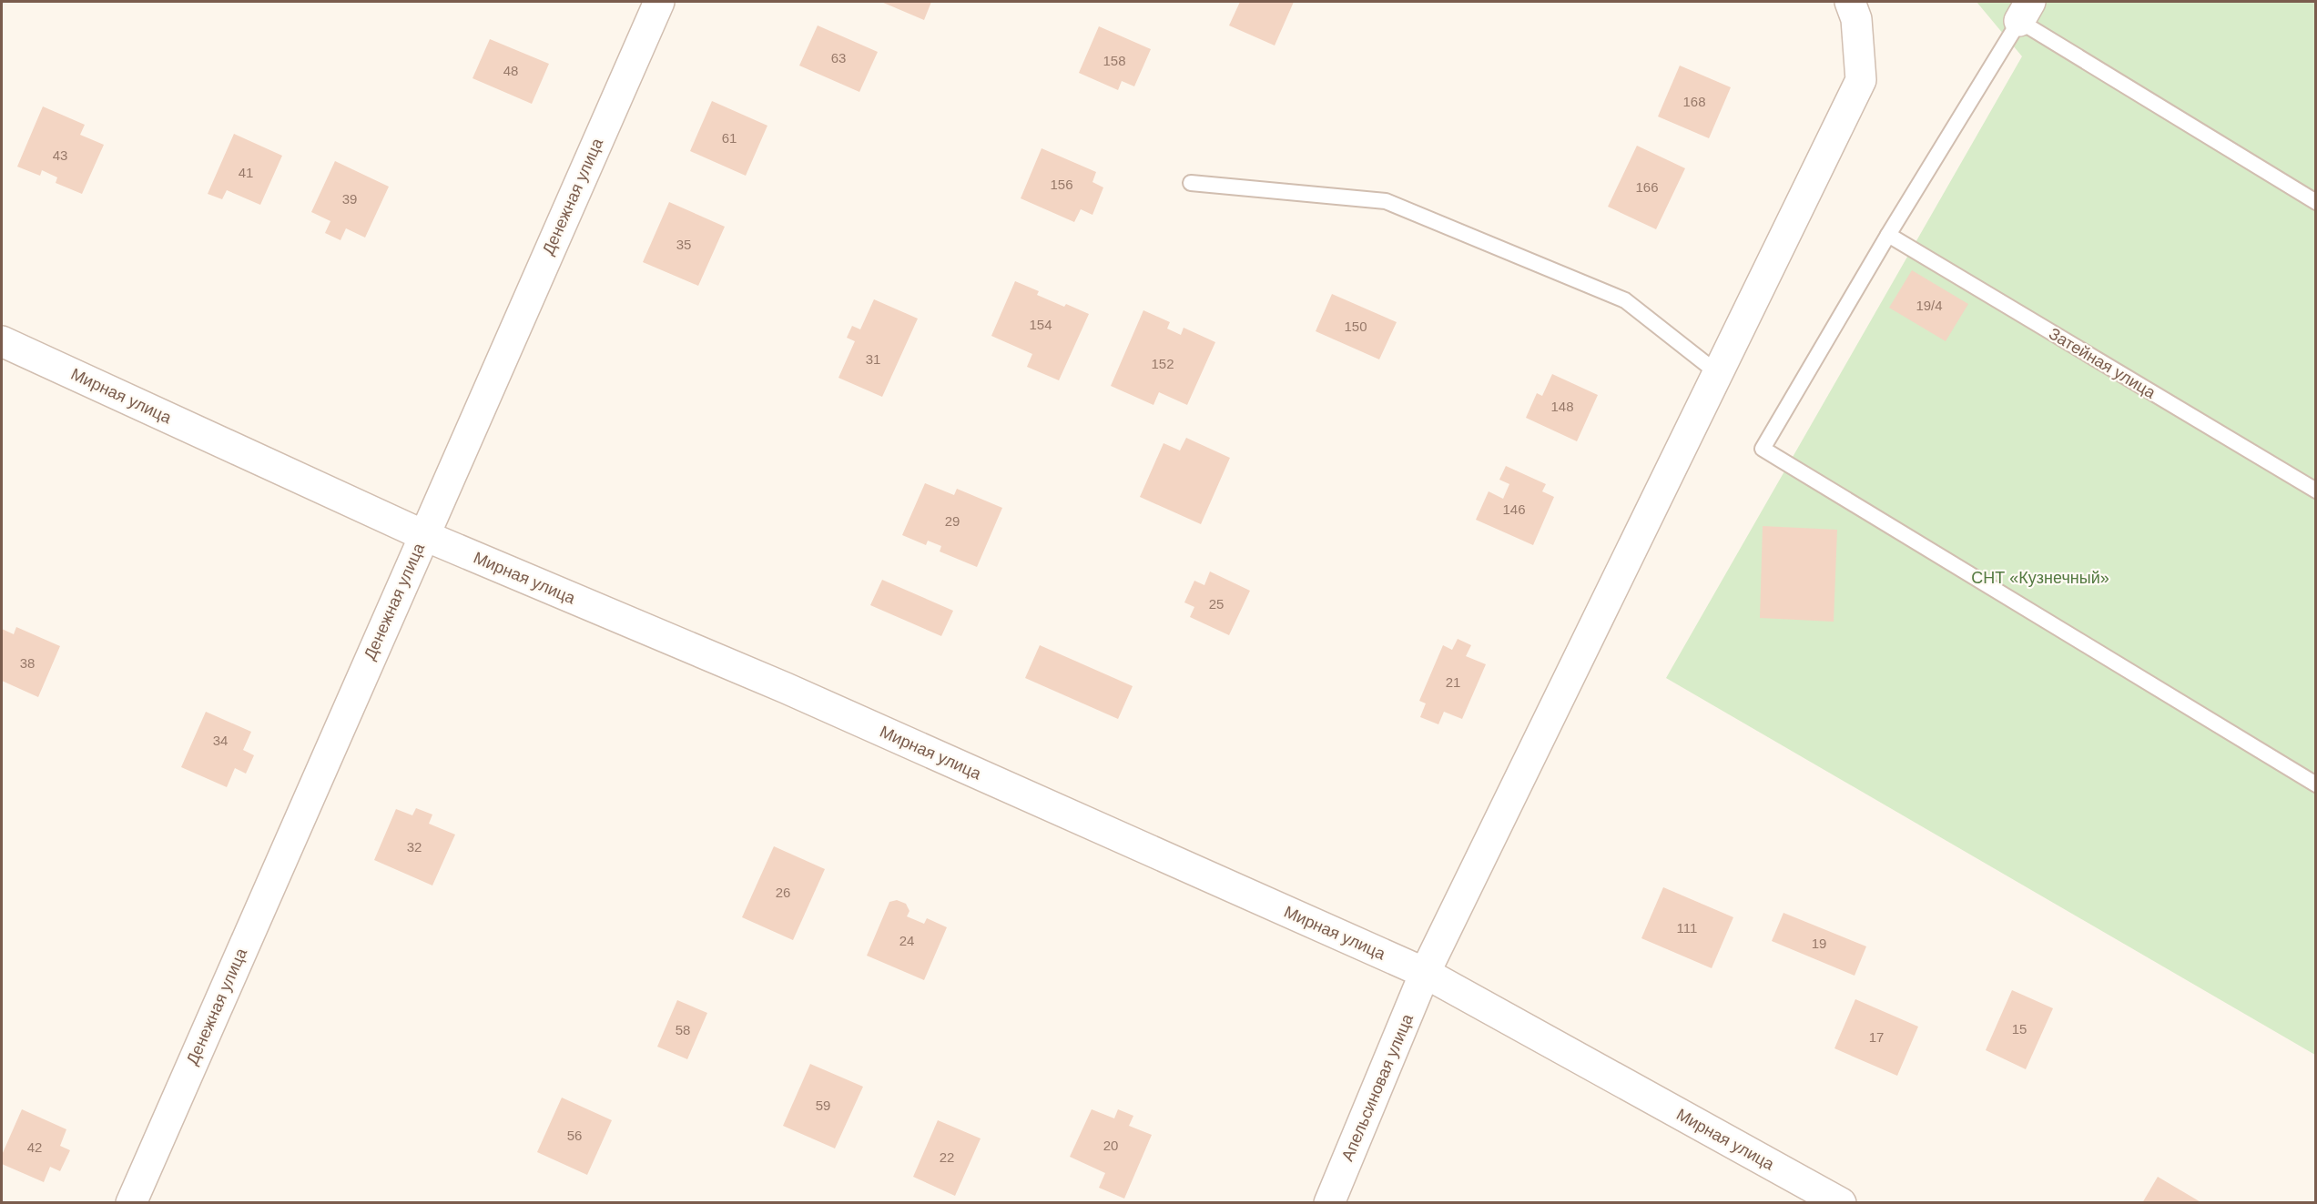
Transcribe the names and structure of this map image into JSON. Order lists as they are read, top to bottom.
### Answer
{
  "streets": {
    "street": ["Денежная улица", "Мирная улица", "Апельсиновая улица"],
    "lane": ["Затейная улица"]
  },
  "crossings": [
    ["Денежная улица", "Мирная улица"],
    ["Мирная улица", "Апельсиновая улица"]
  ],
  "parks": ["СНТ «Кузнечный»"],
  "house_numbers": [
    "63",
    "158",
    "48",
    "168",
    "61",
    "43",
    "41",
    "156",
    "166",
    "39",
    "35",
    "19/4",
    "154",
    "150",
    "31",
    "152",
    "148",
    "146",
    "29",
    "25",
    "38",
    "21",
    "34",
    "32",
    "26",
    "111",
    "24",
    "19",
    "15",
    "58",
    "17",
    "59",
    "56",
    "20",
    "42",
    "22"
  ]
}
